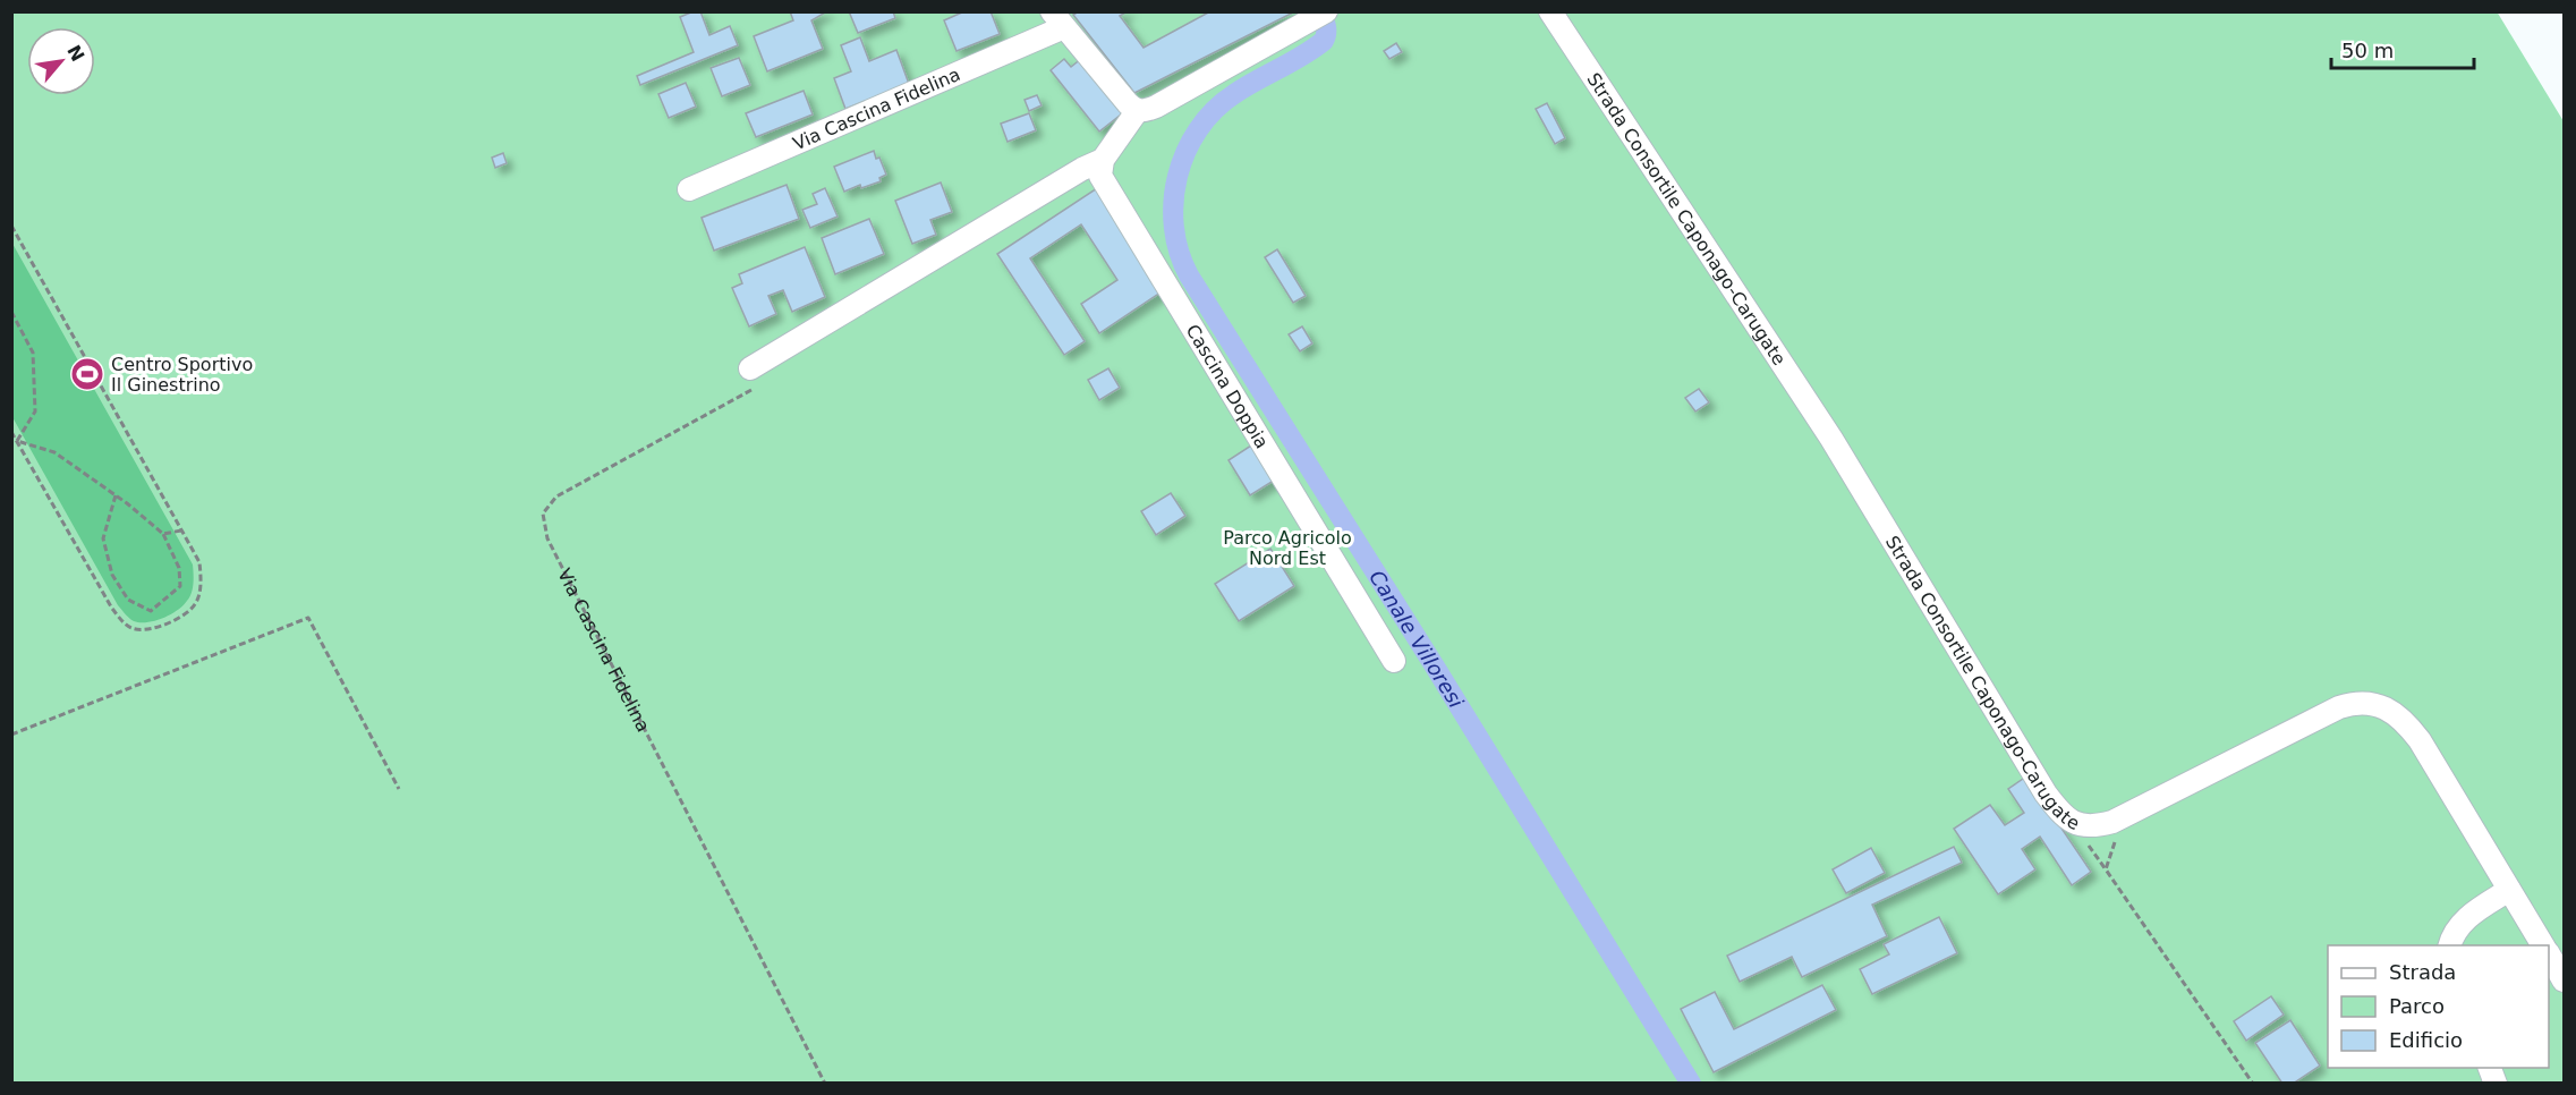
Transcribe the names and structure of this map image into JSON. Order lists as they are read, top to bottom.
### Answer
{
  "streets": {
    "street": ["Via Cascina Fidelina", "Strada Consortile Caponago-Carugate", "Cascina Doppia"]
  },
  "water": ["Canale Villoresi"],
  "parks": ["Parco Agricolo Nord Est"],
  "places": {
    "sports": ["Centro Sportivo Il Ginestrino"]
  },
  "legend": ["Strada", "Parco", "Edificio"],
  "scale_bar": "50 m",
  "north": "top right"
}
